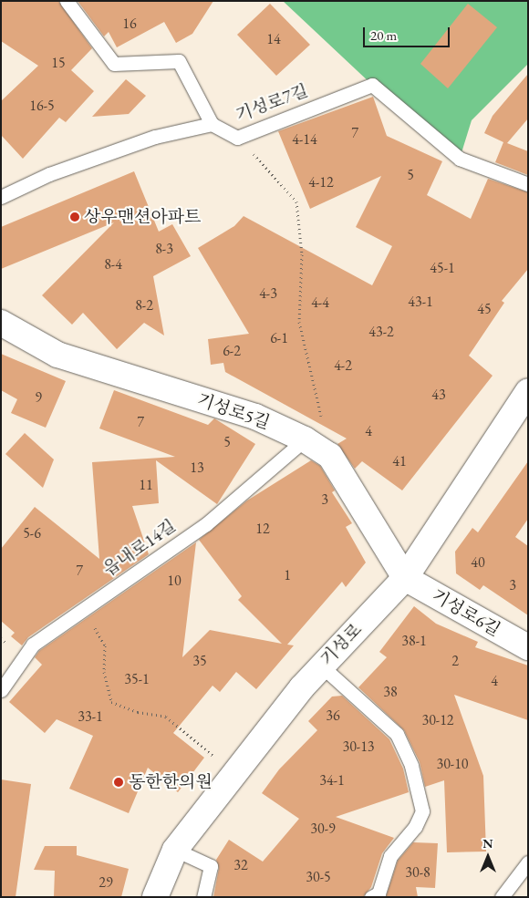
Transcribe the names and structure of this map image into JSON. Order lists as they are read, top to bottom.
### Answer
{
  "streets": {
    "street": ["기성로5길", "기성로6길", "기성로"],
    "lane": ["기성로7길", "읍내로14길"]
  },
  "crossings": [
    ["기성로5길", "읍내로14길"],
    ["기성로5길", "기성로6길"],
    ["기성로5길", "기성로"],
    ["기성로6길", "기성로"]
  ],
  "places": ["상우맨션아파트", "동한한의원"],
  "house_numbers": [
    "16",
    "14",
    "15",
    "16-5",
    "7",
    "4-14",
    "5",
    "4-12",
    "8-3",
    "8-4",
    "45-1",
    "4-3",
    "43-1",
    "4-4",
    "8-2",
    "45",
    "43-2",
    "6-1",
    "6-2",
    "4-2",
    "43",
    "9",
    "7",
    "4",
    "5",
    "41",
    "13",
    "11",
    "3",
    "12",
    "5-6",
    "40",
    "7",
    "1",
    "10",
    "3",
    "38-1",
    "35",
    "2",
    "35-1",
    "4",
    "38",
    "36",
    "33-1",
    "30-12",
    "30-13",
    "30-10",
    "34-1",
    "30-9",
    "32",
    "30-8",
    "30-5",
    "29"
  ],
  "scale_bar": "20 m",
  "north": "top"
}
